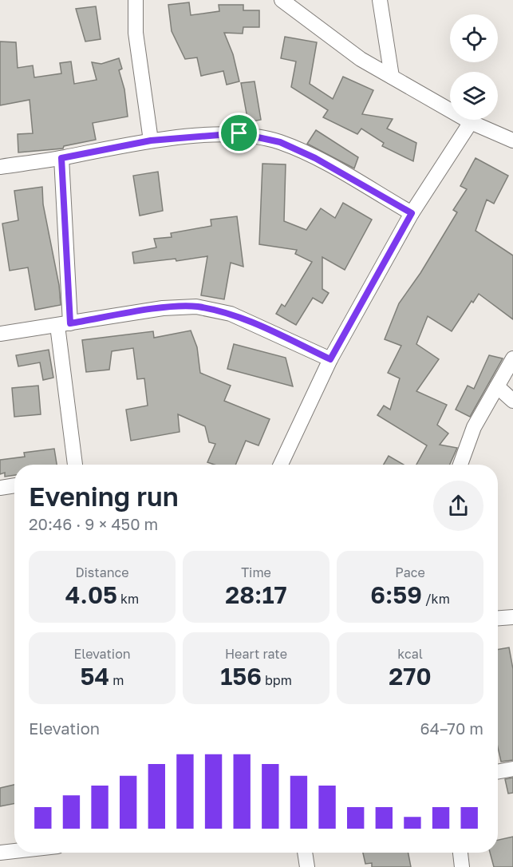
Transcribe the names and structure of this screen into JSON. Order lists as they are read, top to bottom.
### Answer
{
  "page": {
    "heading": ["Evening run", "20:46 · 9 × 450 m"],
    "stats": [
      ["Distance", "4.05 km"],
      ["Time", "28:17"],
      ["Pace", "6:59 /km"],
      ["Elevation", "54 m"],
      ["Heart rate", "156 bpm"],
      ["kcal", "270"]
    ],
    "chart": ["Elevation", "64–70 m"]
  }
}
